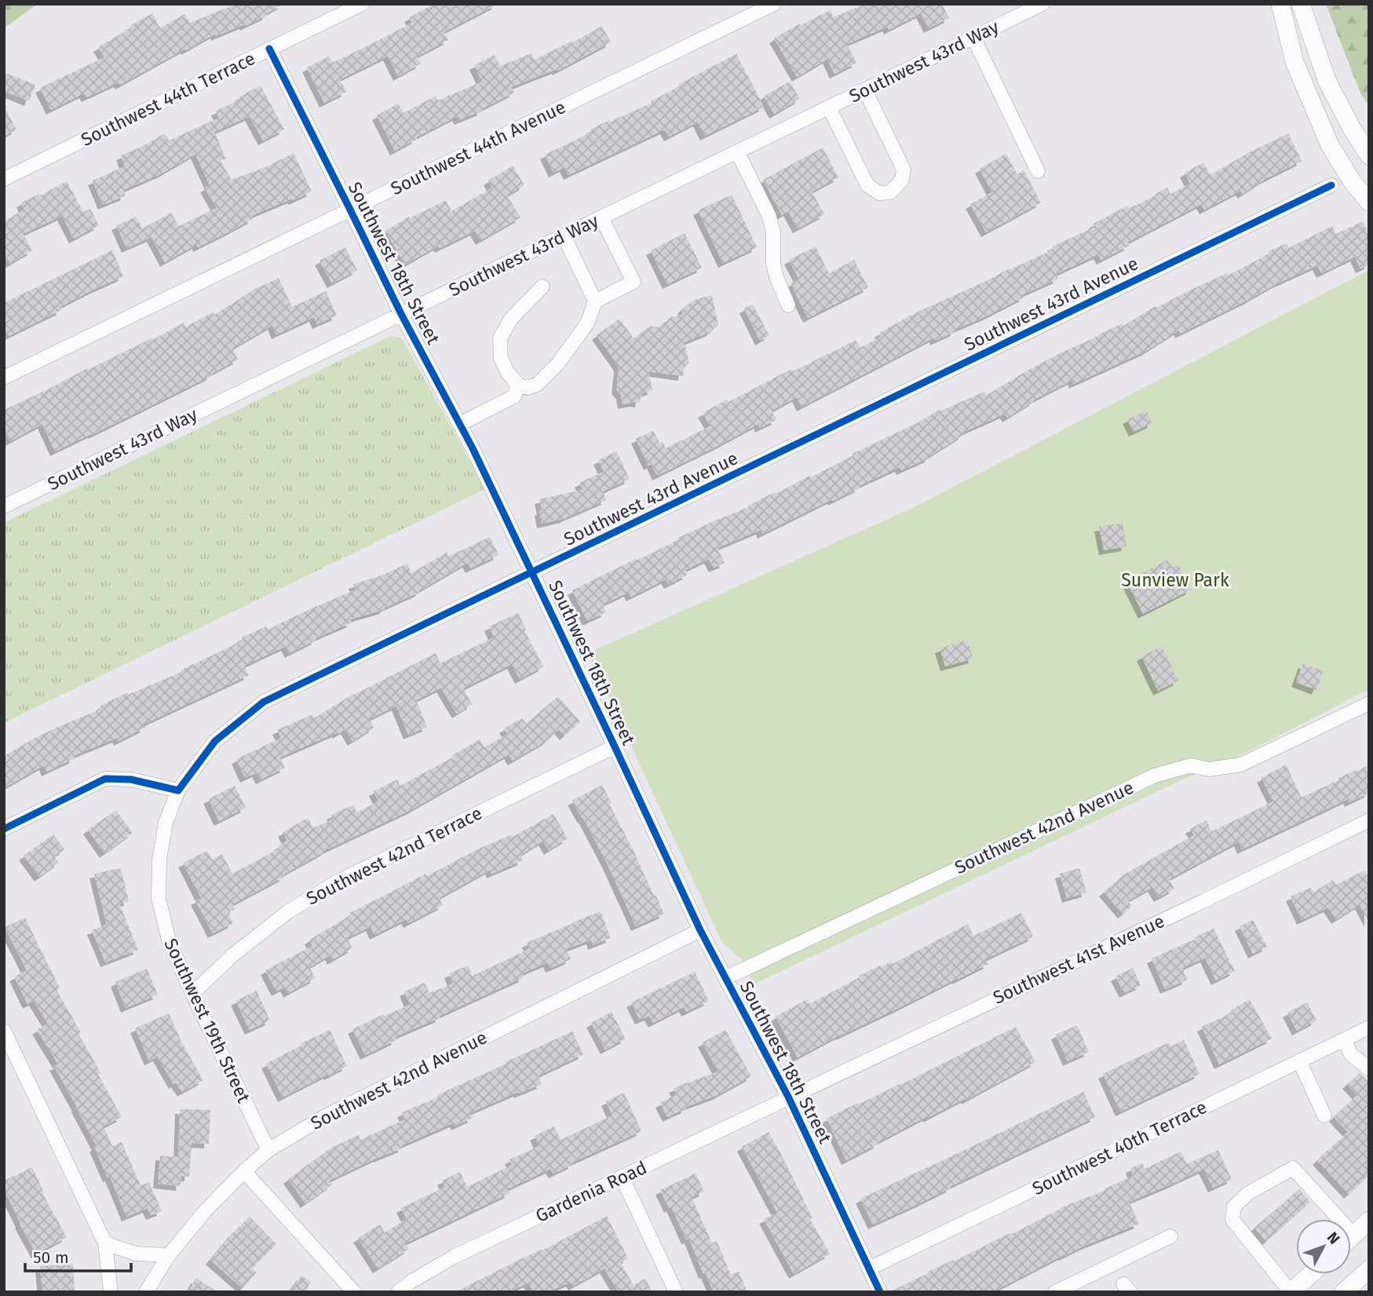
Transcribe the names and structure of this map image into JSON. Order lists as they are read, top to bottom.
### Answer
{
  "streets": {
    "street": [
      "Southwest 43rd Way",
      "Southwest 44th Terrace",
      "Southwest 44th Avenue",
      "Southwest 18th Street",
      "Southwest 43rd Avenue",
      "Southwest 42nd Avenue",
      "Southwest 42nd Terrace",
      "Southwest 41st Avenue",
      "Southwest 19th Street",
      "Southwest 40th Terrace",
      "Gardenia Road"
    ]
  },
  "crossings": [
    ["Southwest 43rd Way", "Southwest 18th Street"],
    ["Southwest 44th Terrace", "Southwest 18th Street"],
    ["Southwest 44th Avenue", "Southwest 18th Street"],
    ["Southwest 18th Street", "Southwest 43rd Avenue"],
    ["Southwest 18th Street", "Southwest 42nd Avenue"],
    ["Southwest 18th Street", "Southwest 42nd Terrace"],
    ["Southwest 18th Street", "Southwest 41st Avenue"],
    ["Southwest 18th Street", "Southwest 40th Terrace"],
    ["Southwest 18th Street", "Gardenia Road"],
    ["Southwest 43rd Avenue", "Southwest 19th Street"],
    ["Southwest 42nd Avenue", "Southwest 19th Street"],
    ["Southwest 42nd Terrace", "Southwest 19th Street"],
    ["Southwest 41st Avenue", "Gardenia Road"]
  ],
  "parks": ["Sunview Park"],
  "scale_bar": "50 m",
  "north": "top right"
}
